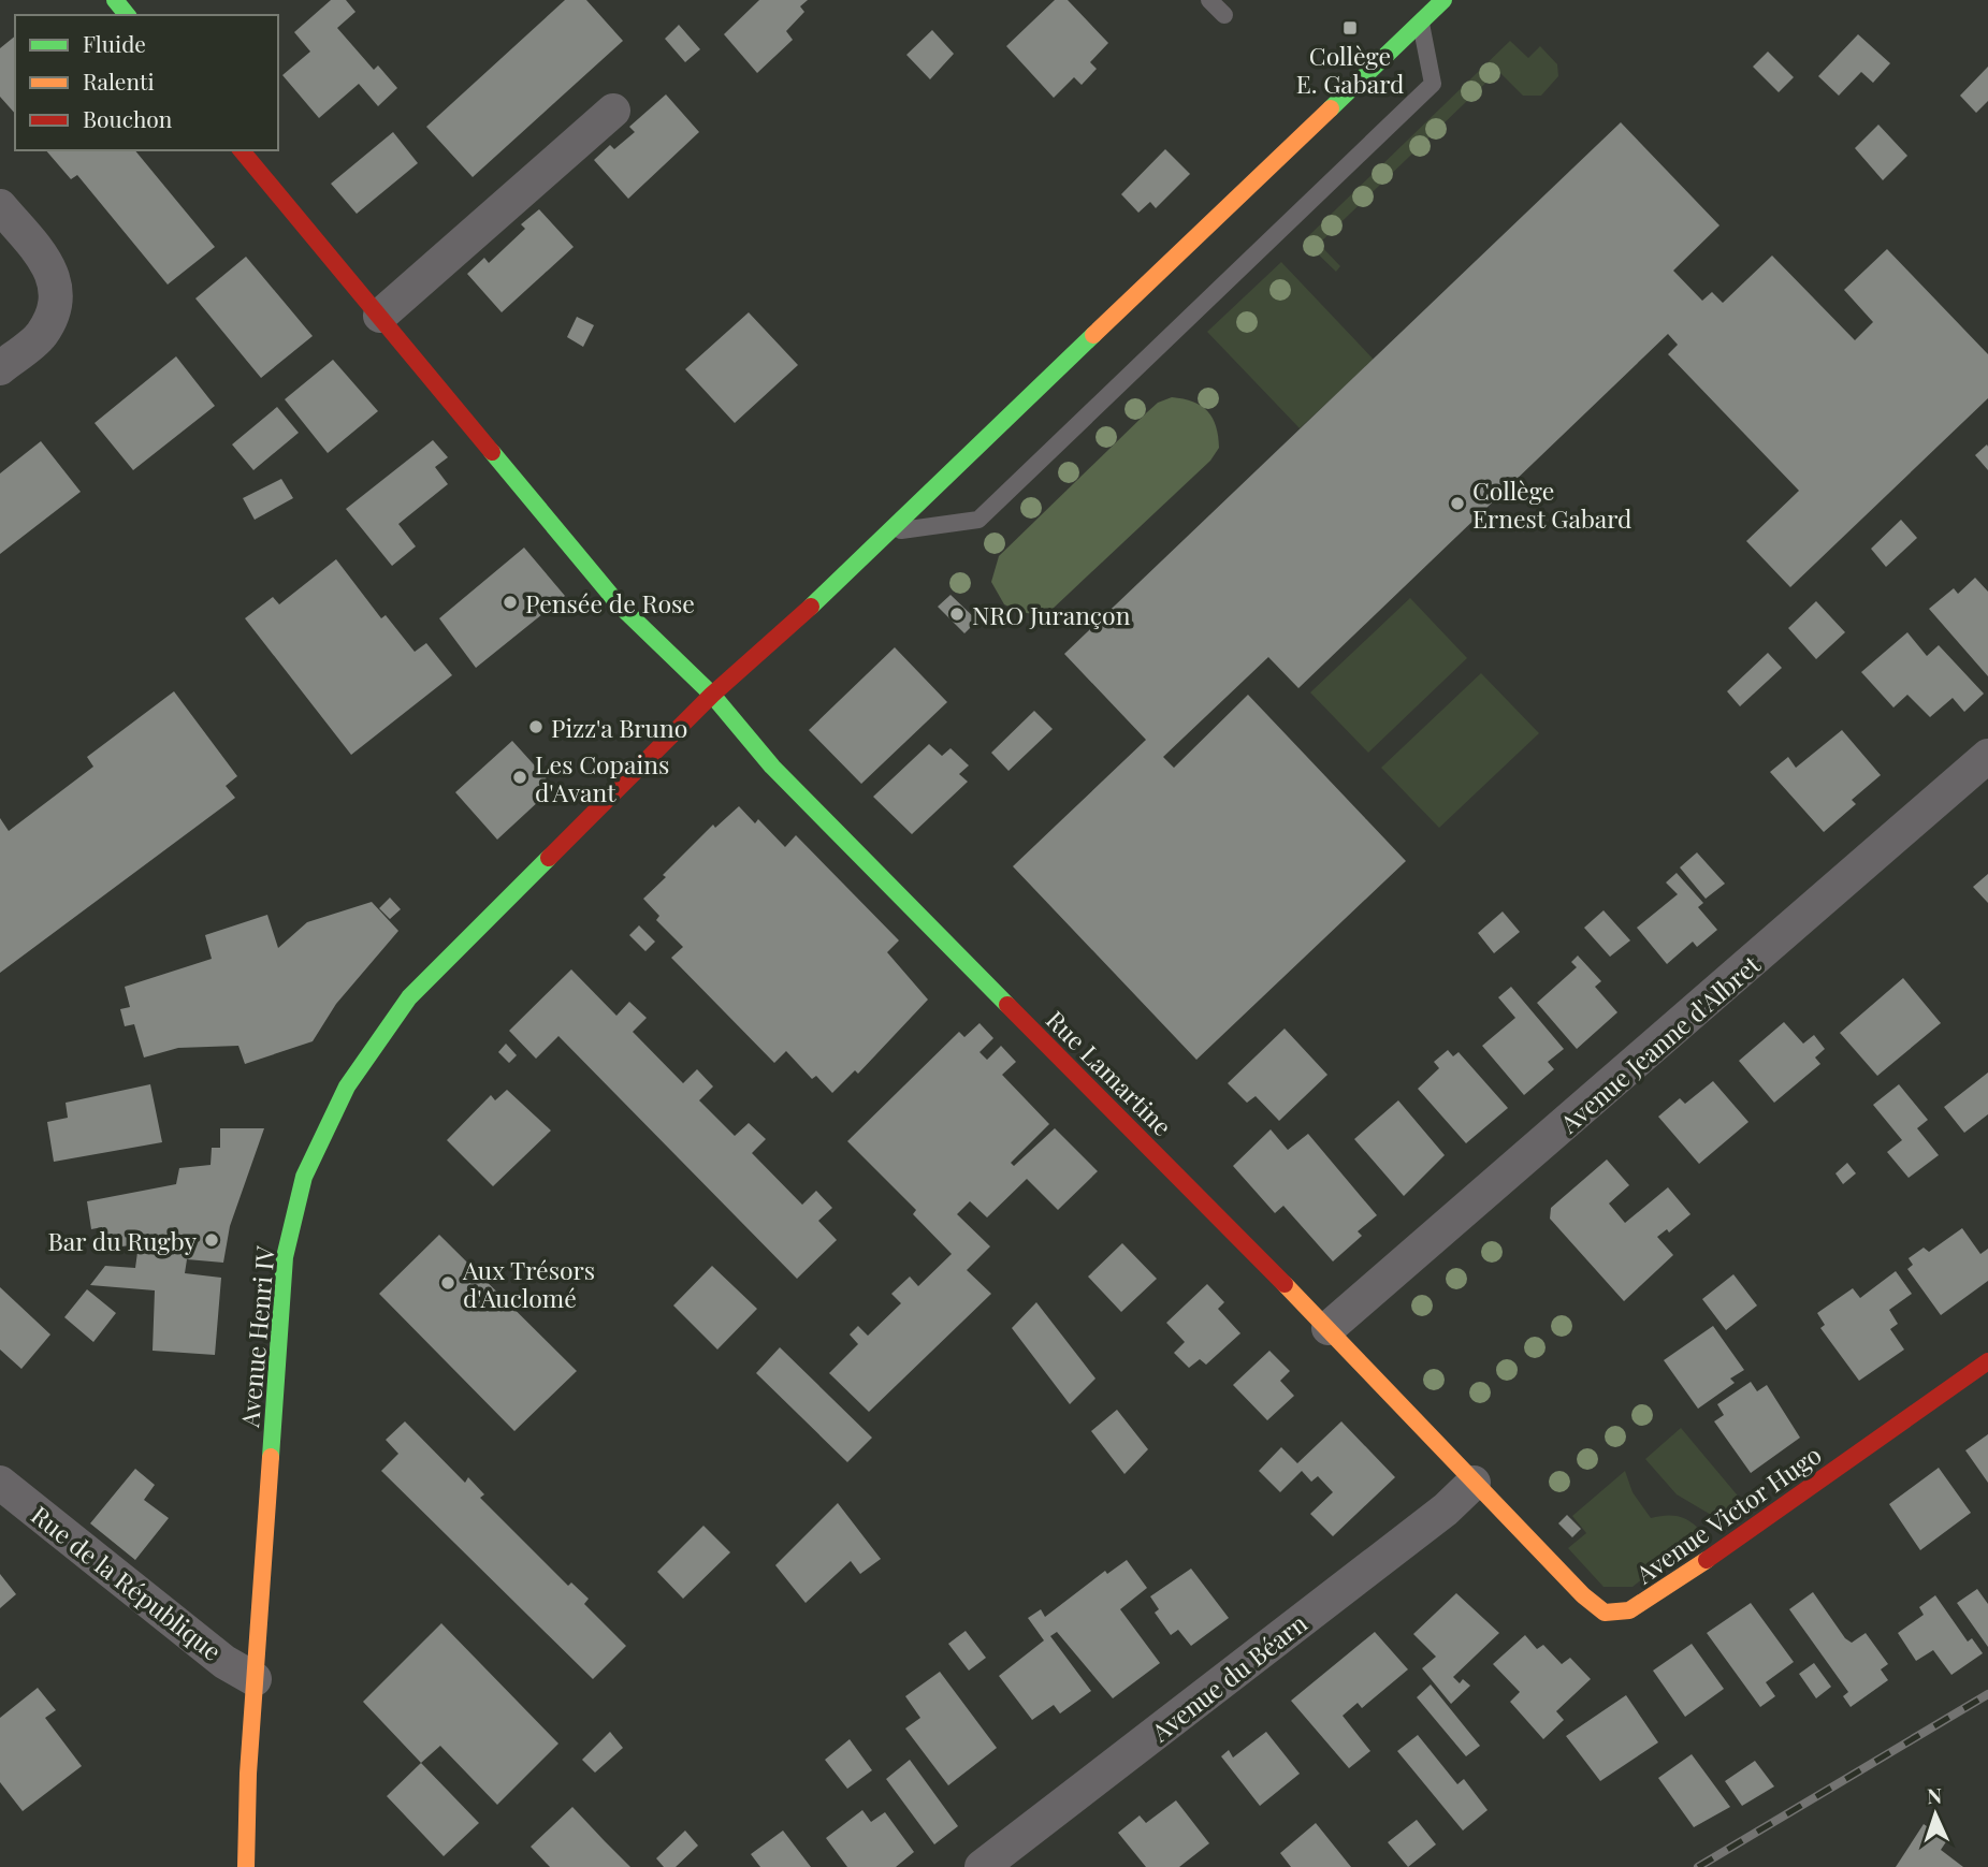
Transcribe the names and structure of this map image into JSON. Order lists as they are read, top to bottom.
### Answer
{
  "streets": {
    "street": [
      "Avenue Jeanne d'Albret",
      "Rue Lamartine",
      "Avenue Henri IV",
      "Avenue Victor Hugo",
      "Rue de la République",
      "Avenue du Béarn"
    ]
  },
  "crossings": [
    ["Avenue Jeanne d'Albret", "Rue Lamartine"],
    ["Rue Lamartine", "Avenue Henri IV"],
    ["Rue Lamartine", "Avenue Victor Hugo"],
    ["Rue Lamartine", "Avenue du Béarn"],
    ["Avenue Henri IV", "Rue de la République"],
    ["Avenue Victor Hugo", "Avenue du Béarn"]
  ],
  "places": {
    "transit": ["Collège E. Gabard"],
    "other": [
      "Collège Ernest Gabard",
      "Pensée de Rose",
      "NRO Jurançon",
      "Pizz'a Bruno",
      "Les Copains d'Avant",
      "Bar du Rugby",
      "Aux Trésors d'Auclomé"
    ]
  },
  "legend": ["Fluide", "Ralenti", "Bouchon"],
  "north": "top"
}
